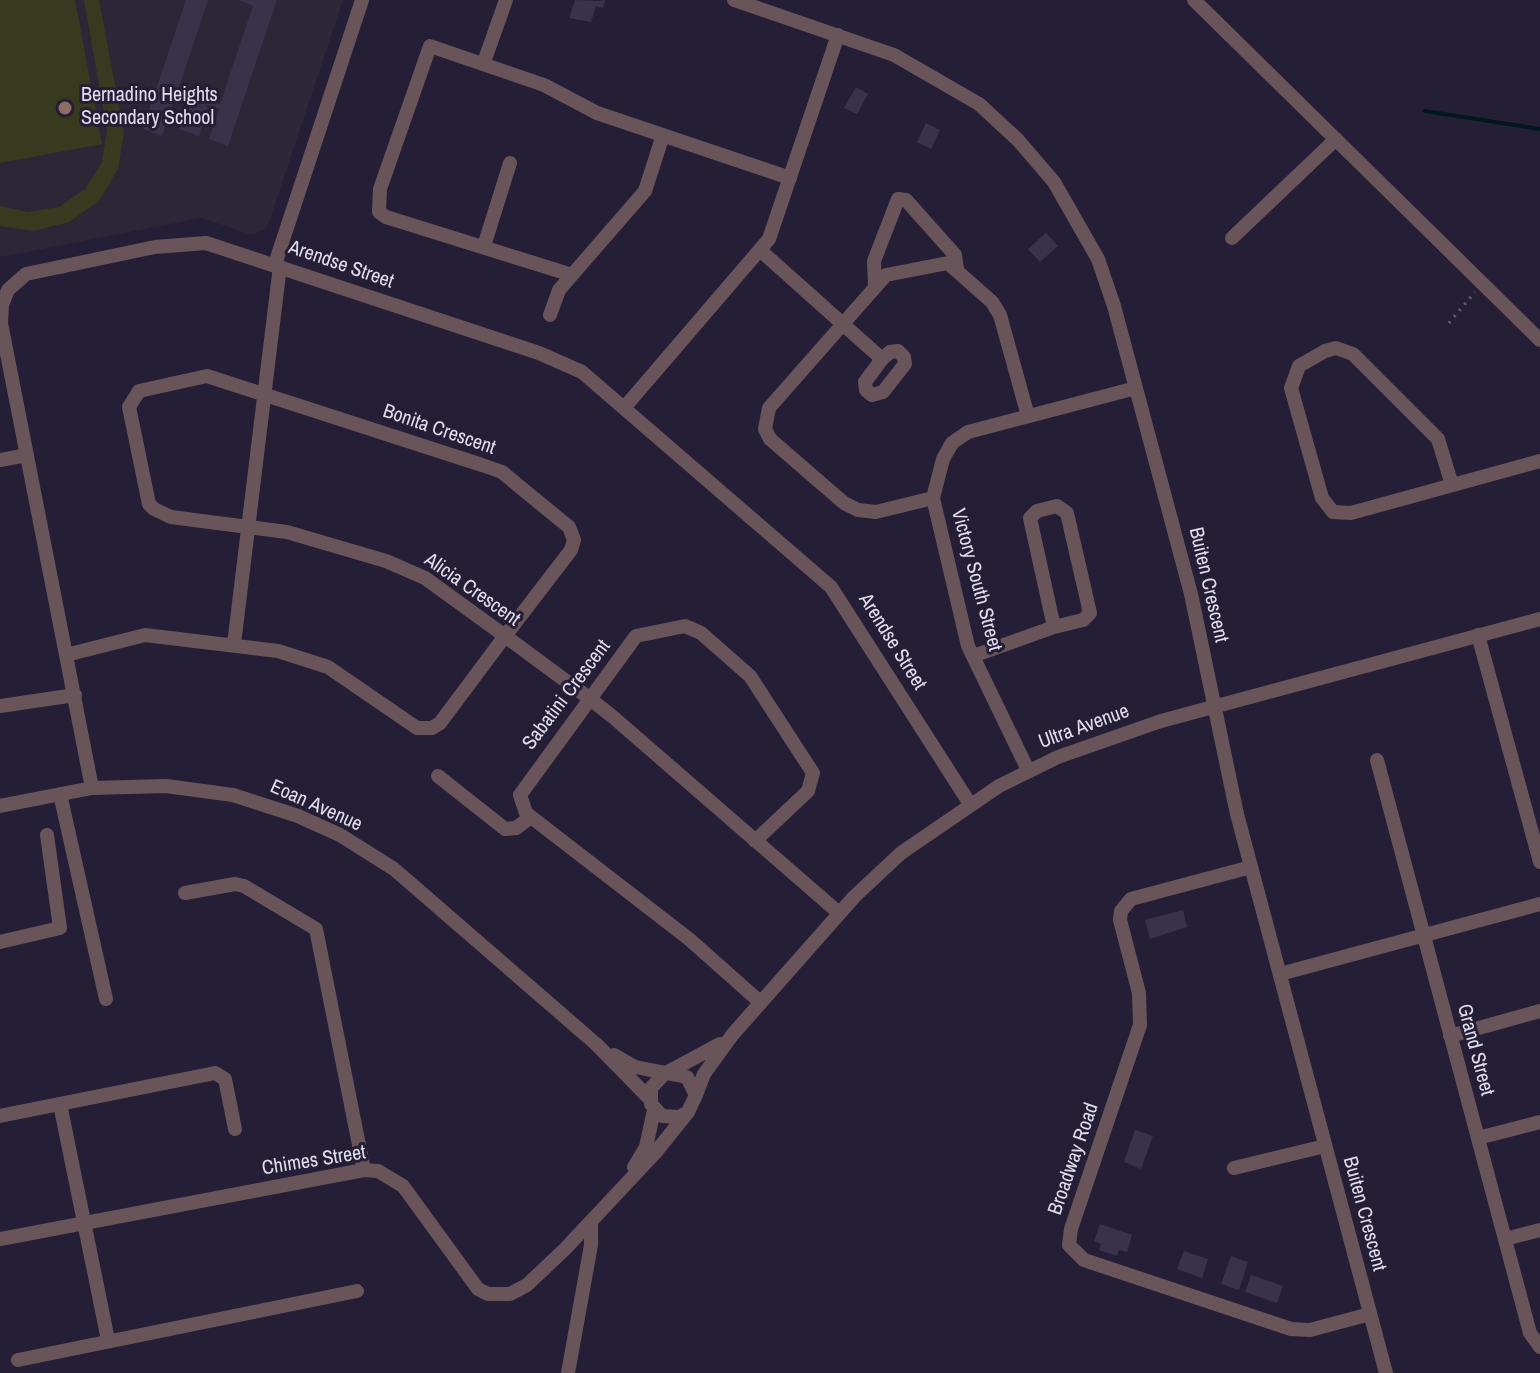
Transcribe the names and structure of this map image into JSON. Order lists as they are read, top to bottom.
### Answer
{
  "streets": {
    "street": [
      "Arendse Street",
      "Bonita Crescent",
      "Victory South Street",
      "Buiten Crescent",
      "Alicia Crescent",
      "Sabatini Crescent",
      "Ultra Avenue",
      "Eoan Avenue",
      "Grand Street",
      "Broadway Road",
      "Chimes Street"
    ]
  },
  "crossings": [
    ["Arendse Street", "Bonita Crescent"],
    ["Arendse Street", "Ultra Avenue"],
    ["Arendse Street", "Eoan Avenue"],
    ["Bonita Crescent", "Alicia Crescent"],
    ["Victory South Street", "Buiten Crescent"],
    ["Victory South Street", "Ultra Avenue"],
    ["Buiten Crescent", "Ultra Avenue"],
    ["Buiten Crescent", "Broadway Road"],
    ["Alicia Crescent", "Sabatini Crescent"],
    ["Alicia Crescent", "Ultra Avenue"],
    ["Ultra Avenue", "Eoan Avenue"],
    ["Ultra Avenue", "Chimes Street"],
    ["Eoan Avenue", "Chimes Street"]
  ],
  "places": ["Bernadino Heights Secondary School"]
}
